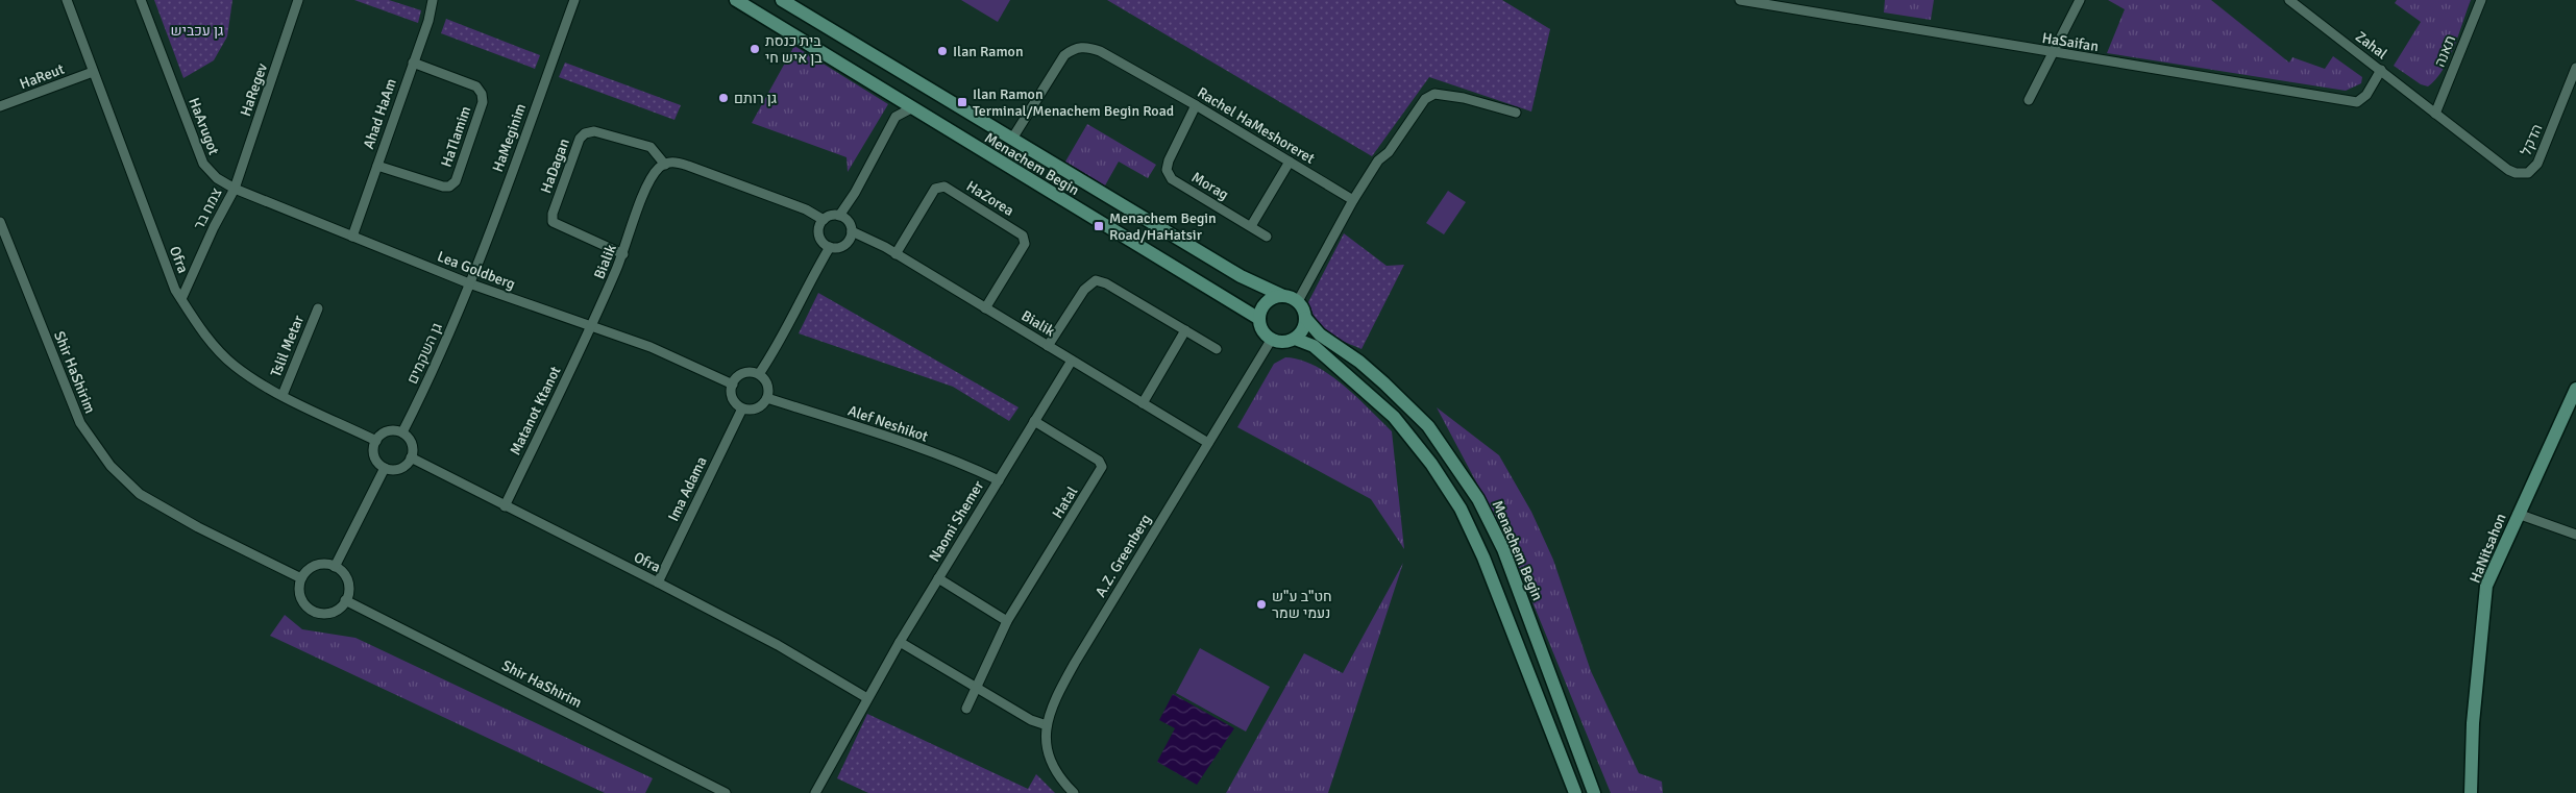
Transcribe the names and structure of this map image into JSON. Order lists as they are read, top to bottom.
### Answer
{
  "streets": {
    "main road": ["Menachem Begin", "HaNitsahon"],
    "street": [
      "HaSaifan",
      "Zahal",
      "תאנה",
      "HaReut",
      "HaRegev",
      "Ahad HaAm",
      "Rachel HaMeshoreret",
      "HaArugot",
      "HaTlamim",
      "HaMeginim",
      "הדקל",
      "HaDagan",
      "Morag",
      "HaZorea",
      "צמח בר",
      "Ofra",
      "Bialik",
      "Lea Goldberg",
      "Tslil Metar",
      "גן השקמים",
      "Shir HaShirim",
      "Matanot Ktanot",
      "Alef Neshikot",
      "Ima Adama",
      "Hatal",
      "Naomi Shemer",
      "A.Z. Greenberg"
    ]
  },
  "crossings": [
    ["HaSaifan", "Zahal"],
    ["Zahal", "תאנה"],
    ["Zahal", "הדקל"],
    ["תאנה", "הדקל"],
    ["HaReut", "Ofra"],
    ["HaRegev", "HaArugot"],
    ["HaRegev", "צמח בר"],
    ["Ahad HaAm", "HaArugot"],
    ["Ahad HaAm", "HaTlamim"],
    ["Ahad HaAm", "Lea Goldberg"],
    ["Rachel HaMeshoreret", "Menachem Begin"],
    ["Rachel HaMeshoreret", "Morag"],
    ["HaArugot", "צמח בר"],
    ["HaArugot", "Lea Goldberg"],
    ["HaMeginim", "Lea Goldberg"],
    ["HaMeginim", "גן השקמים"],
    ["Menachem Begin", "A.Z. Greenberg"],
    ["HaDagan", "Bialik"],
    ["HaZorea", "Bialik"],
    ["צמח בר", "Ofra"],
    ["Ofra", "Tslil Metar"],
    ["Ofra", "גן השקמים"],
    ["Ofra", "Matanot Ktanot"],
    ["Ofra", "Ima Adama"],
    ["Ofra", "Naomi Shemer"],
    ["Bialik", "Lea Goldberg"],
    ["Bialik", "Matanot Ktanot"],
    ["Bialik", "Naomi Shemer"],
    ["Bialik", "A.Z. Greenberg"],
    ["Lea Goldberg", "גן השקמים"],
    ["Lea Goldberg", "Matanot Ktanot"],
    ["Alef Neshikot", "Ima Adama"],
    ["Alef Neshikot", "Naomi Shemer"],
    ["Hatal", "Naomi Shemer"]
  ],
  "parks": ["גן עכביש"],
  "places": {
    "other": [
      "בית כנסת בן איש חי",
      "Ilan Ramon",
      "גן רותם",
      "חט\"ב ע\"ש נעמי שמר"
    ],
    "transit": ["Ilan Ramon Terminal/Menachem Begin Road", "Menachem Begin Road/HaHatsir"]
  }
}
